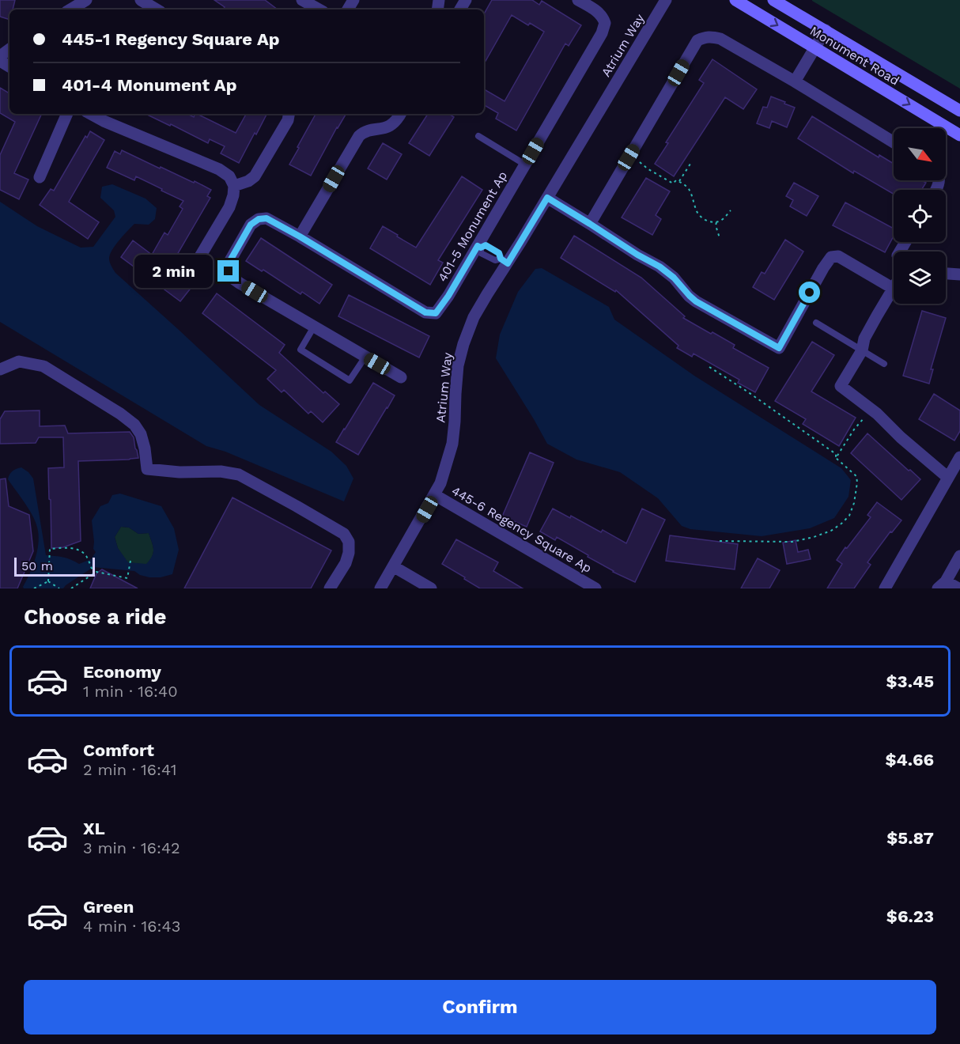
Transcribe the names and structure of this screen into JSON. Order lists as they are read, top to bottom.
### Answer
{
  "streets": {
    "main road": ["Monument Road"],
    "street": ["Atrium Way", "401-5 Monument Ap", "445-6 Regency Square Ap"]
  },
  "crossings": [
    ["Atrium Way", "445-6 Regency Square Ap"]
  ],
  "scale_bar": "50 m",
  "north": "bottom right",
  "page": {
    "banner": ["445-1 Regency Square Ap", "401-4 Monument Ap"],
    "bubble": "2 min",
    "scale": "50 m",
    "heading": "Choose a ride",
    "list": [
      {
        "name": "Economy",
        "note": "1 min · 16:40",
        "value": "$3.45"
      },
      {
        "name": "Comfort",
        "note": "2 min · 16:41",
        "value": "$4.66"
      },
      {
        "name": "XL",
        "note": "3 min · 16:42",
        "value": "$5.87"
      },
      {
        "name": "Green",
        "note": "4 min · 16:43",
        "value": "$6.23"
      }
    ],
    "buttons": "Confirm"
  }
}
